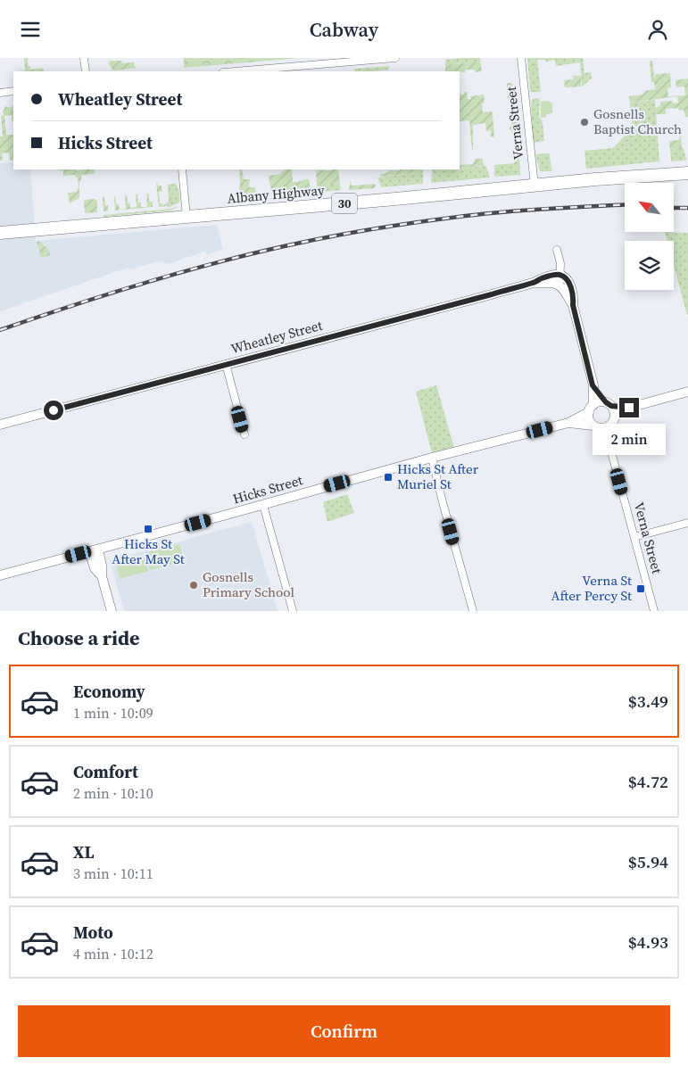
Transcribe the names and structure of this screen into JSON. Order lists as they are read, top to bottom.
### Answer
{
  "streets": {
    "highway": ["Albany Highway", "30"],
    "street": ["Verna Street", "Wheatley Street", "Hicks Street"]
  },
  "crossings": [
    ["Verna Street", "Albany Highway"],
    ["Verna Street", "Hicks Street"]
  ],
  "places": {
    "other": ["Gosnells Baptist Church", "Gosnells Primary School"],
    "transit": ["Hicks St After Muriel St", "Hicks St After May St", "Verna St After Percy St"]
  },
  "north": "top left",
  "page": {
    "header": "Cabway",
    "banner": ["Wheatley Street", "Hicks Street"],
    "bubble": "2 min",
    "heading": "Choose a ride",
    "list": [
      {
        "name": "Economy",
        "note": "1 min · 10:09",
        "value": "$3.49"
      },
      {
        "name": "Comfort",
        "note": "2 min · 10:10",
        "value": "$4.72"
      },
      {
        "name": "XL",
        "note": "3 min · 10:11",
        "value": "$5.94"
      },
      {
        "name": "Moto",
        "note": "4 min · 10:12",
        "value": "$4.93"
      }
    ],
    "buttons": "Confirm"
  }
}
